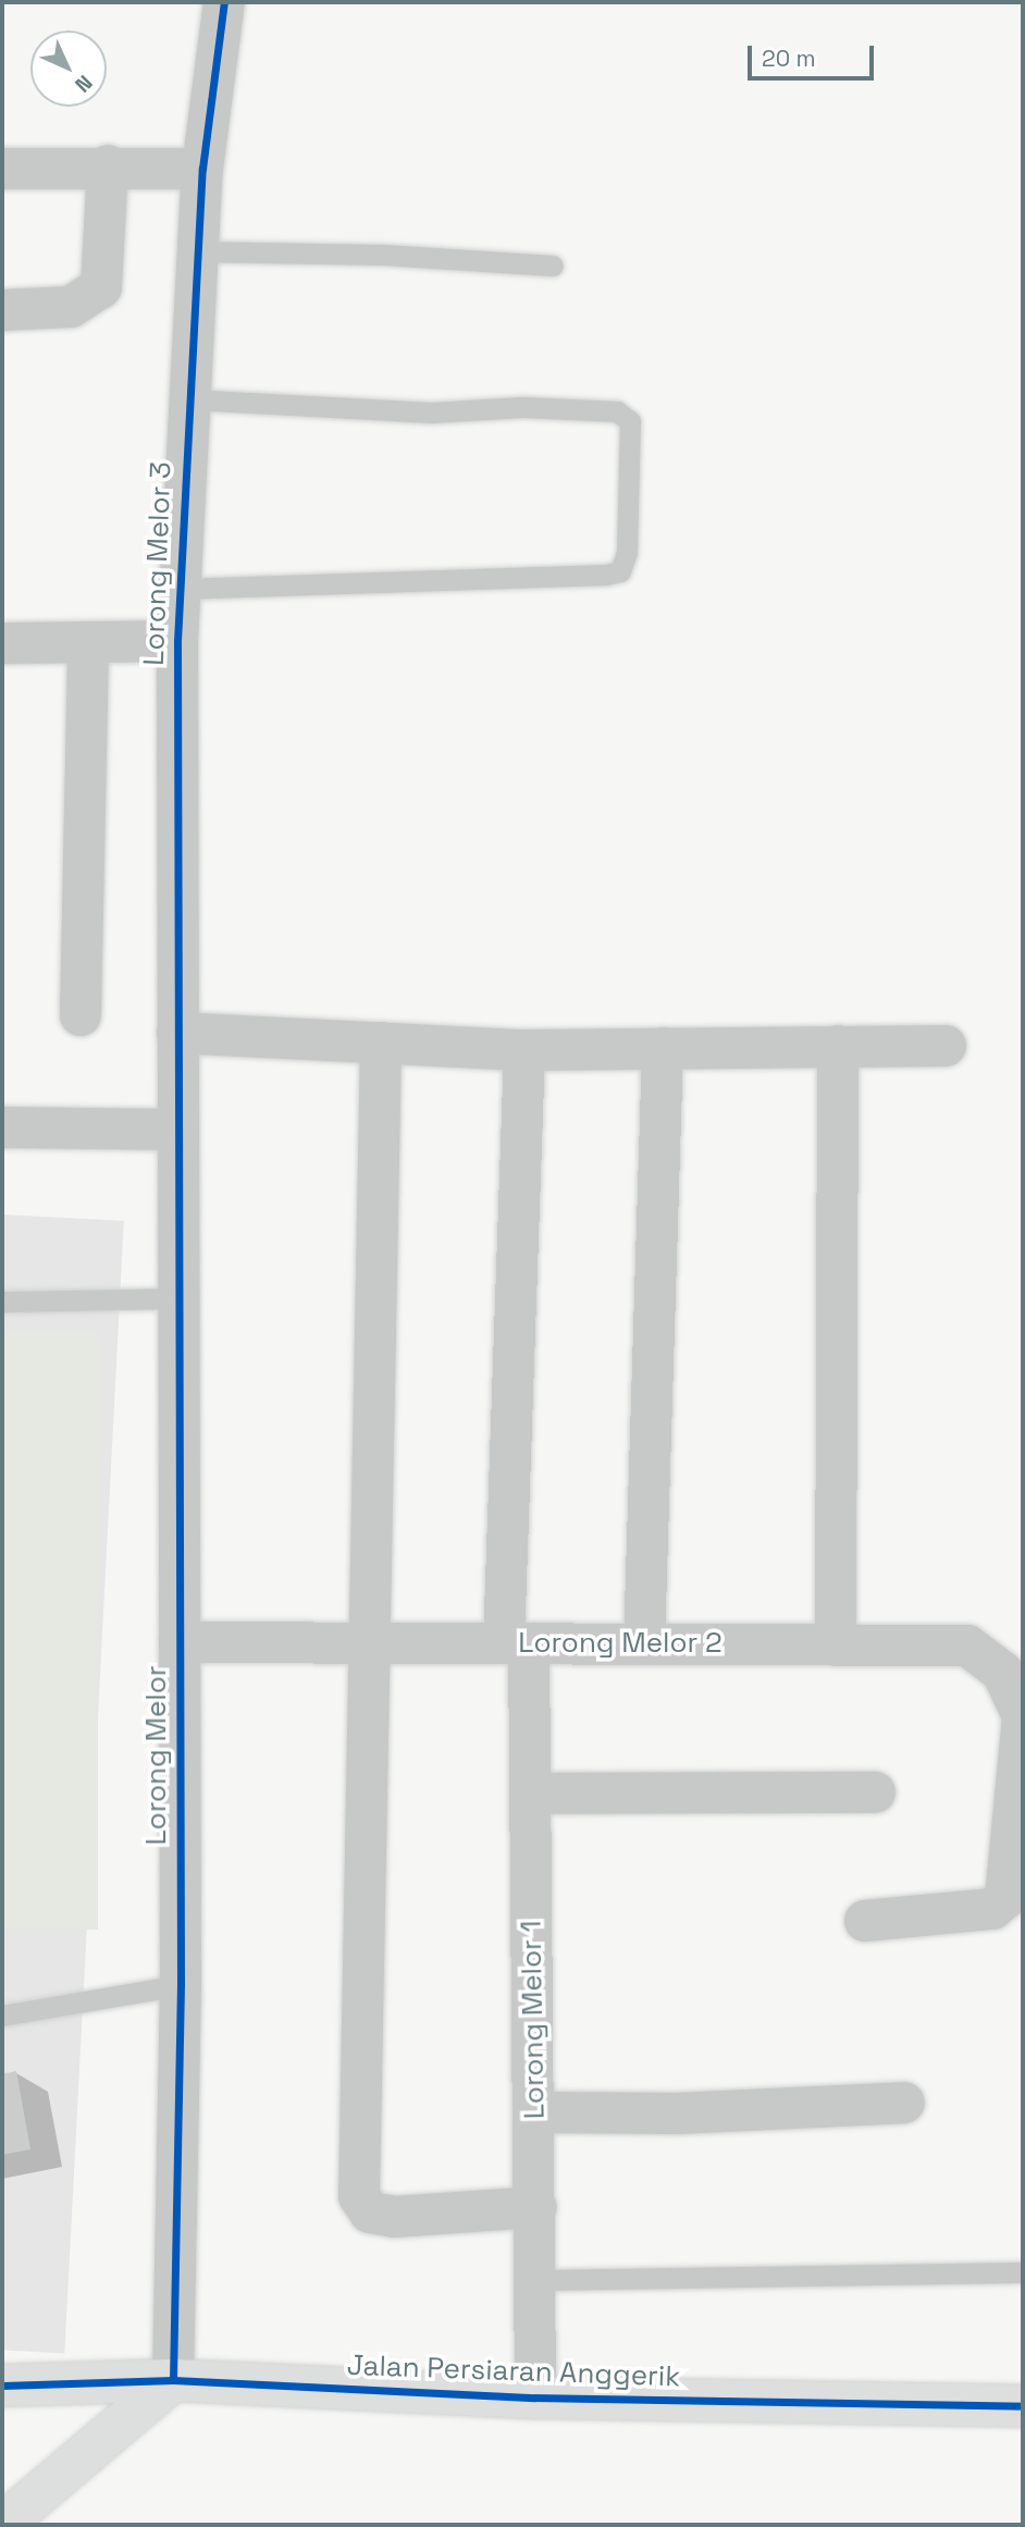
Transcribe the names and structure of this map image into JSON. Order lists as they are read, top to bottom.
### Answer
{
  "streets": {
    "street": [
      "Lorong Melor 3",
      "Lorong Melor 2",
      "Lorong Melor",
      "Lorong Melor 1",
      "Jalan Persiaran Anggerik"
    ]
  },
  "crossings": [
    ["Lorong Melor 3", "Lorong Melor"],
    ["Lorong Melor 2", "Lorong Melor"],
    ["Lorong Melor 2", "Lorong Melor 1"],
    ["Lorong Melor", "Jalan Persiaran Anggerik"],
    ["Lorong Melor 1", "Jalan Persiaran Anggerik"]
  ],
  "scale_bar": "20 m",
  "north": "bottom right"
}
